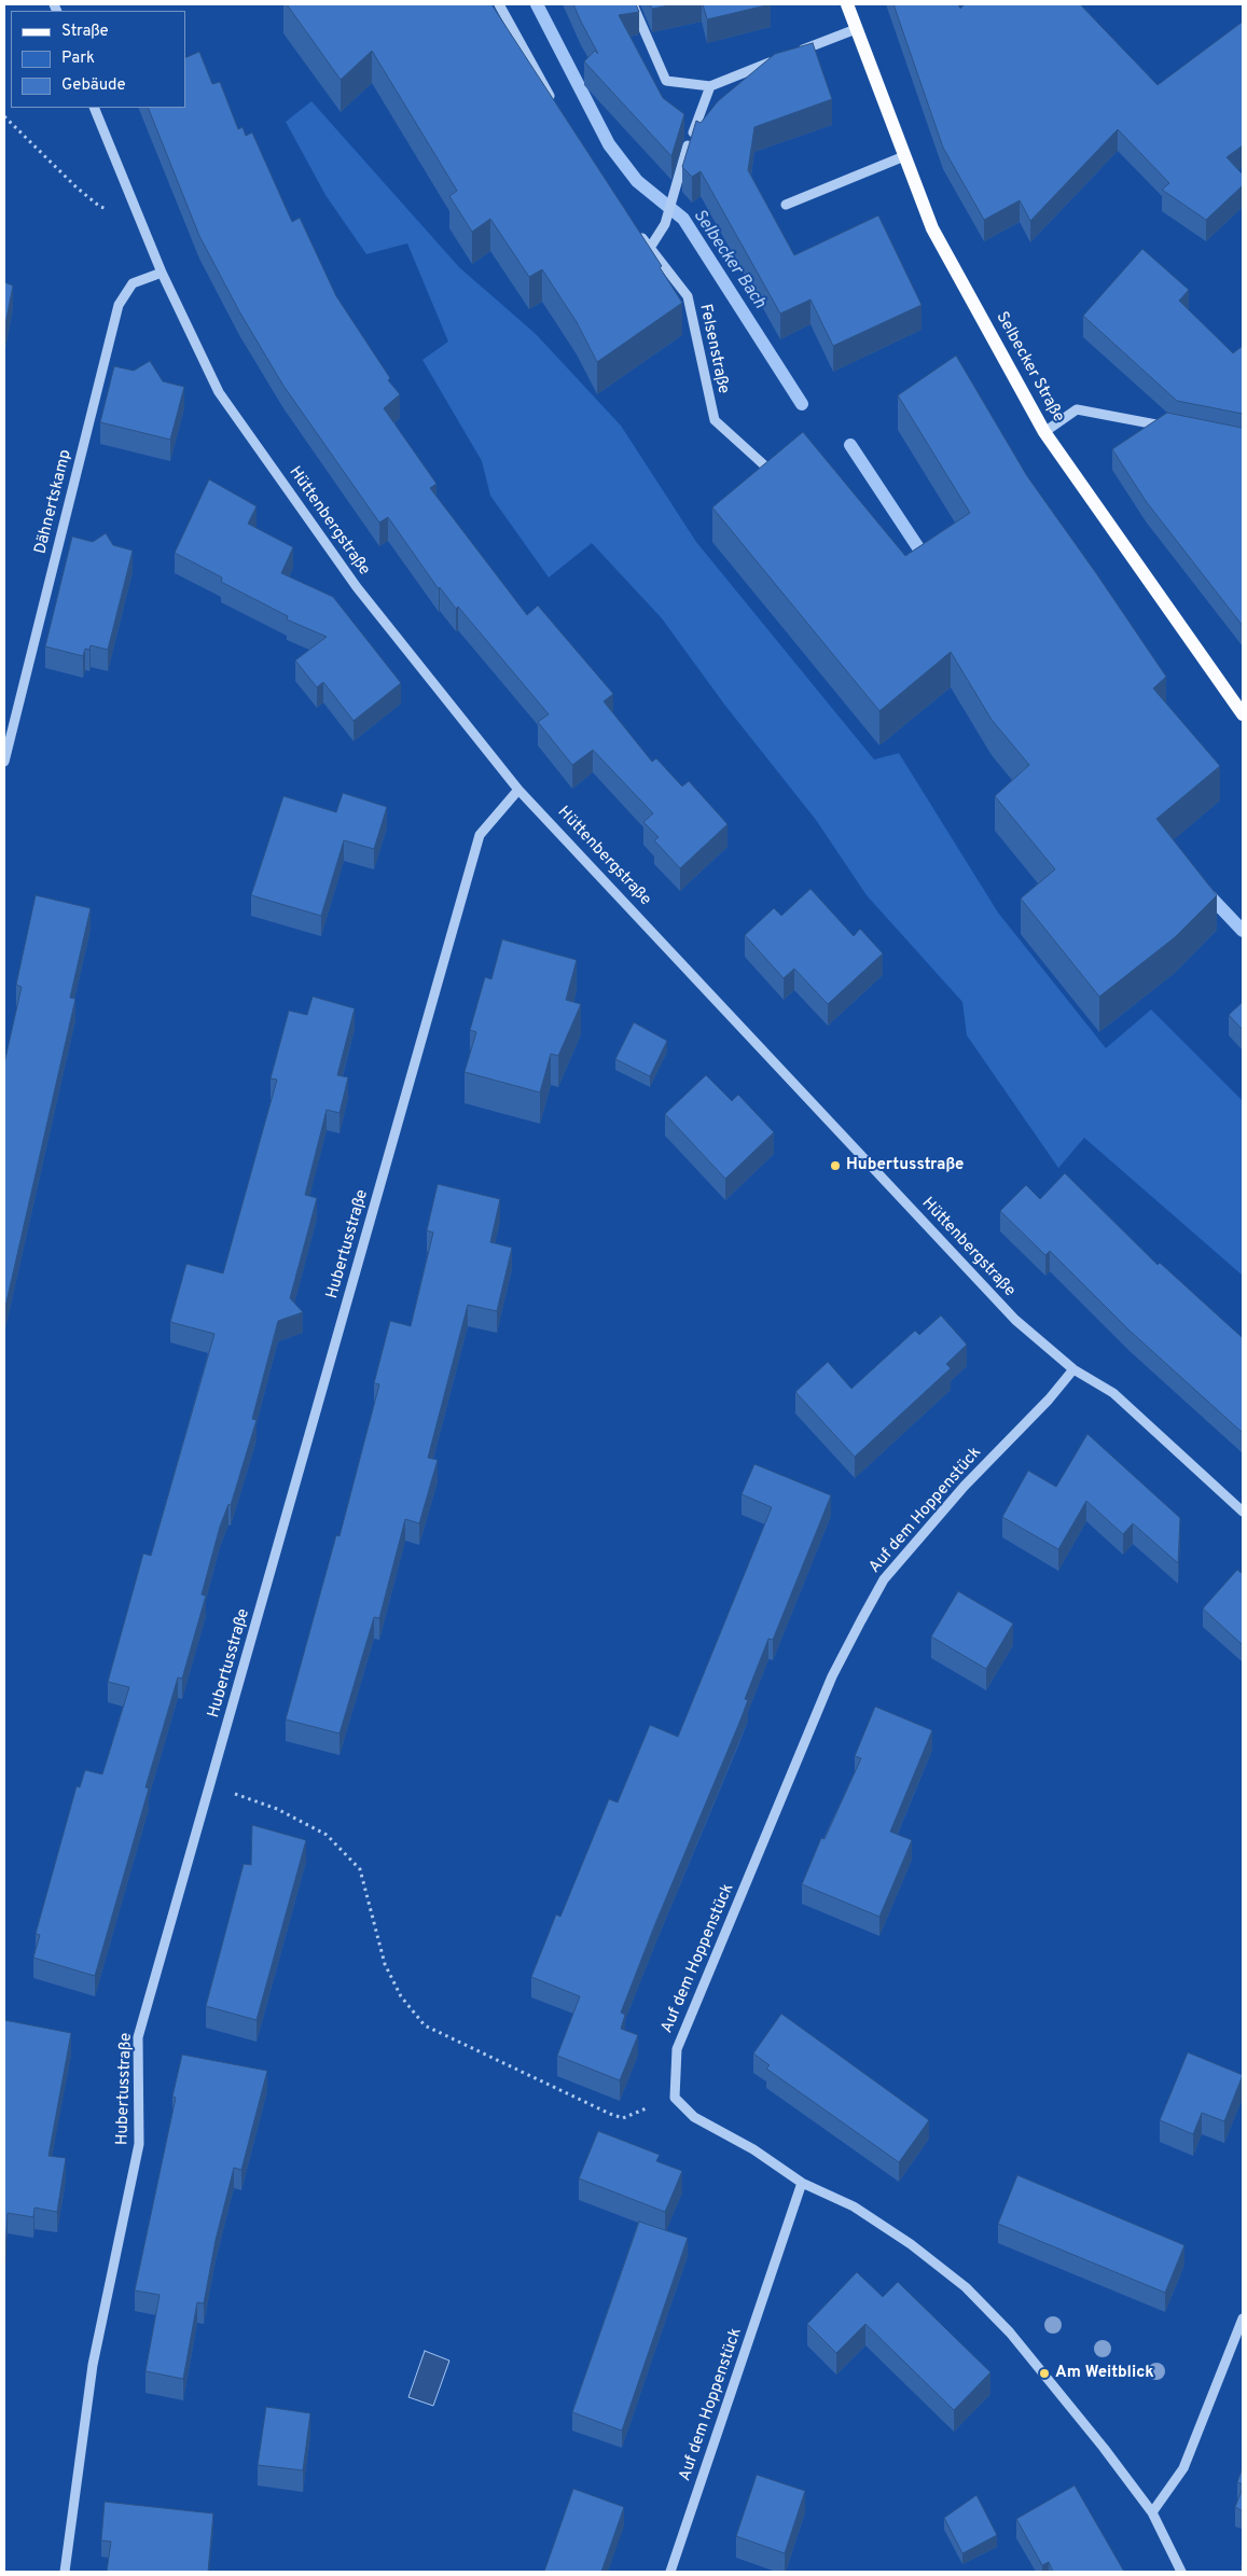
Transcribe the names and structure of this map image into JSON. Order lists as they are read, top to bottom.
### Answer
{
  "streets": {
    "main road": ["Selbecker Straße"],
    "street": [
      "Felsenstraße",
      "Dähnertskamp",
      "Hüttenbergstraße",
      "Hubertusstraße",
      "Auf dem Hoppenstück"
    ]
  },
  "crossings": [
    ["Dähnertskamp", "Hüttenbergstraße"],
    ["Hüttenbergstraße", "Hubertusstraße"],
    ["Hüttenbergstraße", "Auf dem Hoppenstück"]
  ],
  "water": ["Selbecker Bach"],
  "places": ["Hubertusstraße", "Am Weitblick"],
  "legend": ["Straße", "Park", "Gebäude"]
}
